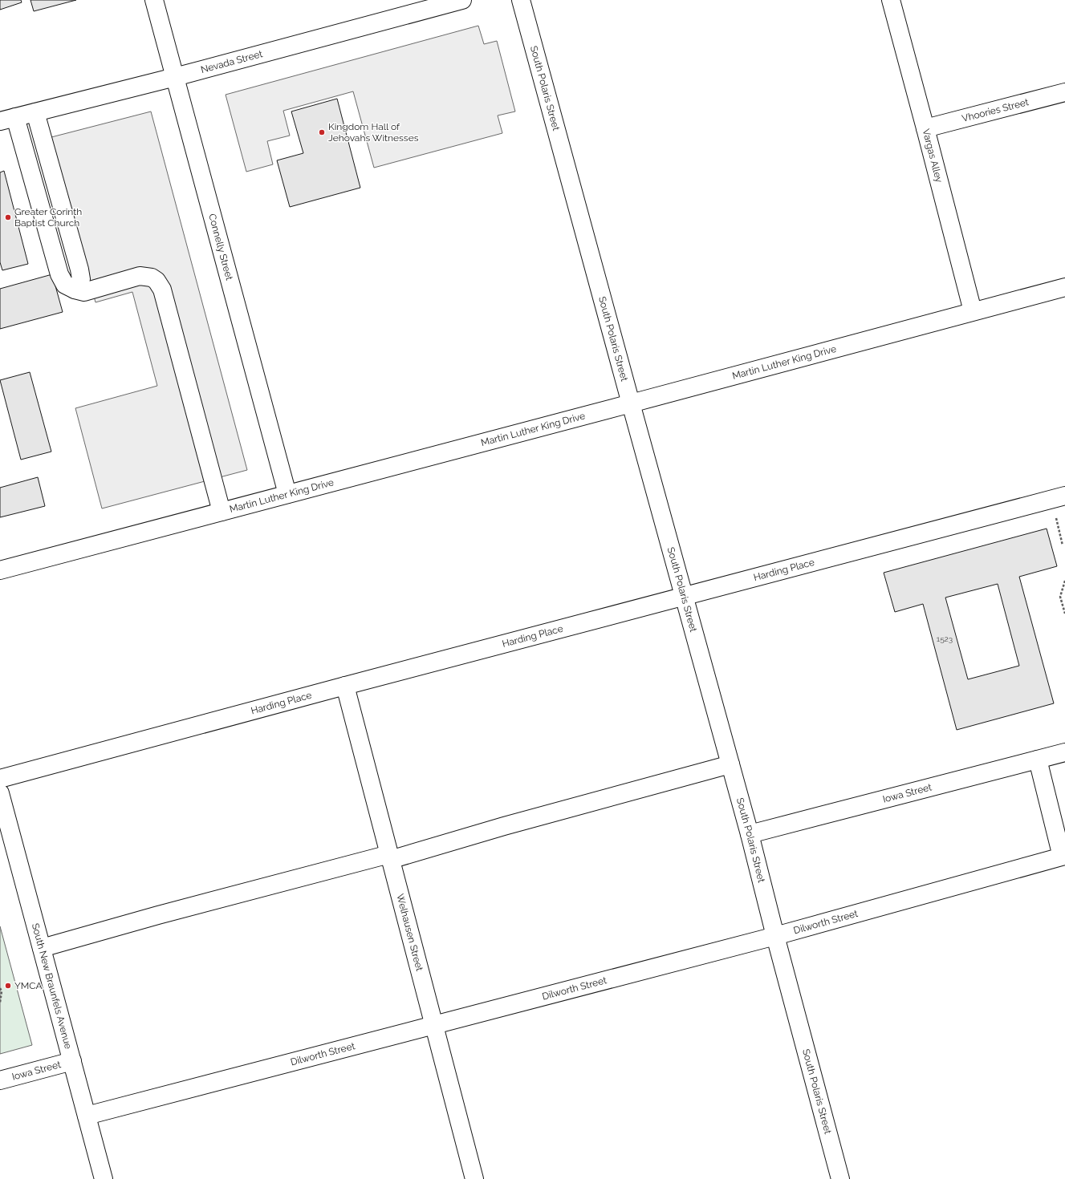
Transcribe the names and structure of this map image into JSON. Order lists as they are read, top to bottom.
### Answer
{
  "streets": {
    "street": [
      "Nevada Street",
      "South Polaris Street",
      "Vhoories Street",
      "Vargas Alley",
      "Connelly Street",
      "Martin Luther King Drive",
      "Harding Place",
      "Iowa Street",
      "Dilworth Street",
      "Welhausen Street",
      "South New Braunfels Avenue"
    ]
  },
  "crossings": [
    ["Nevada Street", "Connelly Street"],
    ["South Polaris Street", "Martin Luther King Drive"],
    ["South Polaris Street", "Harding Place"],
    ["South Polaris Street", "Iowa Street"],
    ["South Polaris Street", "Dilworth Street"],
    ["Vhoories Street", "Vargas Alley"],
    ["Vargas Alley", "Martin Luther King Drive"],
    ["Connelly Street", "Martin Luther King Drive"],
    ["Harding Place", "Welhausen Street"],
    ["Iowa Street", "Dilworth Street"],
    ["Iowa Street", "South New Braunfels Avenue"],
    ["Dilworth Street", "Welhausen Street"],
    ["Dilworth Street", "South New Braunfels Avenue"]
  ],
  "places": ["Kingdom Hall of Jehovahs Witnesses", "Greater Corinth Baptist Church", "YMCA"],
  "house_numbers": ["1523"]
}
